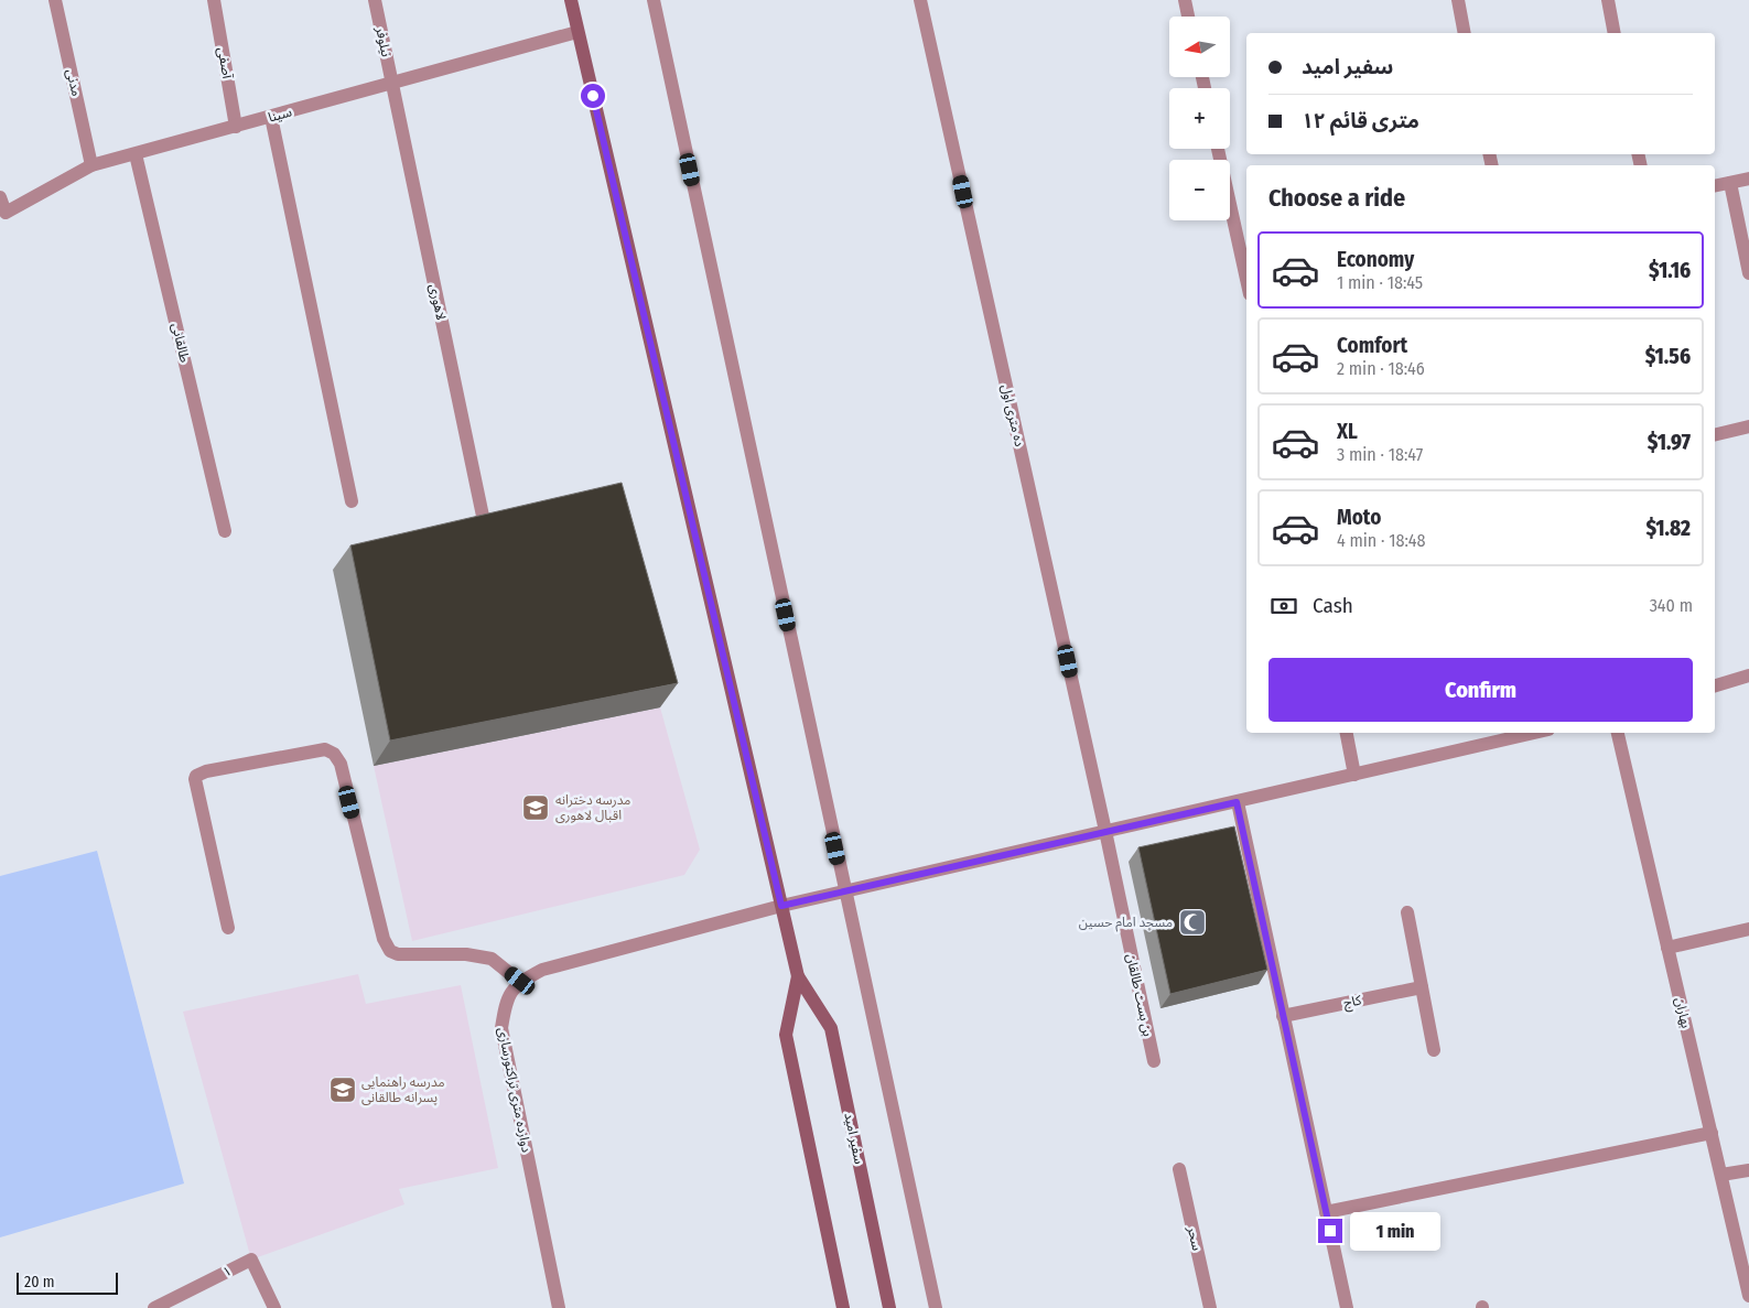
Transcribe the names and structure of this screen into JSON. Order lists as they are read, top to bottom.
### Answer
{
  "streets": {
    "main road": ["سفیر امید"],
    "street": [
      "نیلوفر",
      "آصفی",
      "مدنی",
      "سینا",
      "لاهوری",
      "طالقانی",
      "ده متری اول",
      "بن بست طالقان",
      "کاج",
      "بهاران",
      "دوازده متری تراکتورسازی",
      "سحر",
      "‍۱"
    ]
  },
  "crossings": [
    ["نیلوفر", "سینا"],
    ["نیلوفر", "لاهوری"],
    ["آصفی", "سینا"],
    ["مدنی", "سینا"],
    ["سینا", "لاهوری"],
    ["سینا", "طالقانی"],
    ["سینا", "سفیر امید"],
    ["ده متری اول", "بن بست طالقان"]
  ],
  "places": {
    "school or university": ["مدرسه دخترانه اقبال لاهوری", "مدرسه راهنمایی پسرانه طالقانی"],
    "mosque": ["مسجد امام حسین"]
  },
  "scale_bar": "20 m",
  "north": "left",
  "page": {
    "map_buttons": ["+", "−"],
    "banner": ["سفیر امید", "۱۲ متری قائم"],
    "heading": "Choose a ride",
    "list": [
      {
        "name": "Economy",
        "note": "1 min · 18:45",
        "value": "$1.16"
      },
      {
        "name": "Comfort",
        "note": "2 min · 18:46",
        "value": "$1.56"
      },
      {
        "name": "XL",
        "note": "3 min · 18:47",
        "value": "$1.97"
      },
      {
        "name": "Moto",
        "note": "4 min · 18:48",
        "value": "$1.82"
      }
    ],
    "pay": ["Cash", "340 m"],
    "buttons": "Confirm",
    "bubble": "1 min",
    "scale": "20 m"
  }
}
